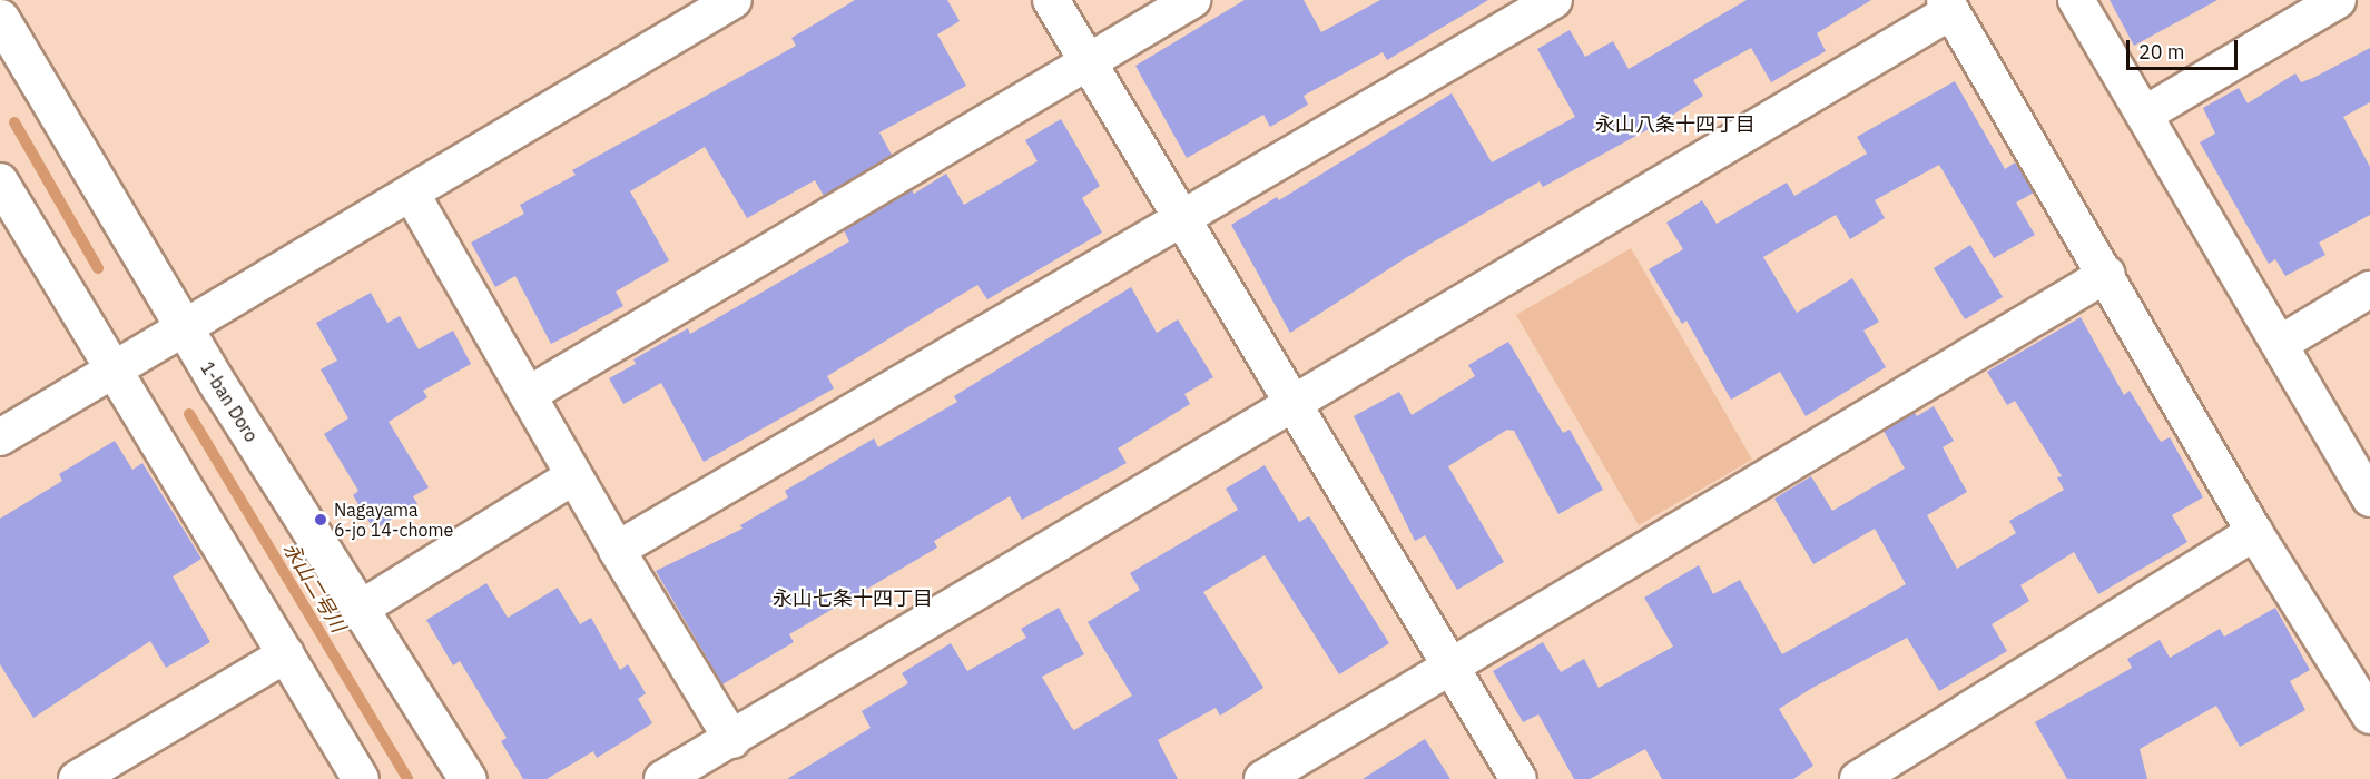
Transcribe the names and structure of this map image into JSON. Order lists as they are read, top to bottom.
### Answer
{
  "streets": {
    "street": ["1-ban Doro"]
  },
  "districts": ["永山八条十四丁目", "永山七条十四丁目"],
  "water": ["永山二号川"],
  "places": ["Nagayama 6-jo 14-chome"],
  "scale_bar": "20 m"
}
